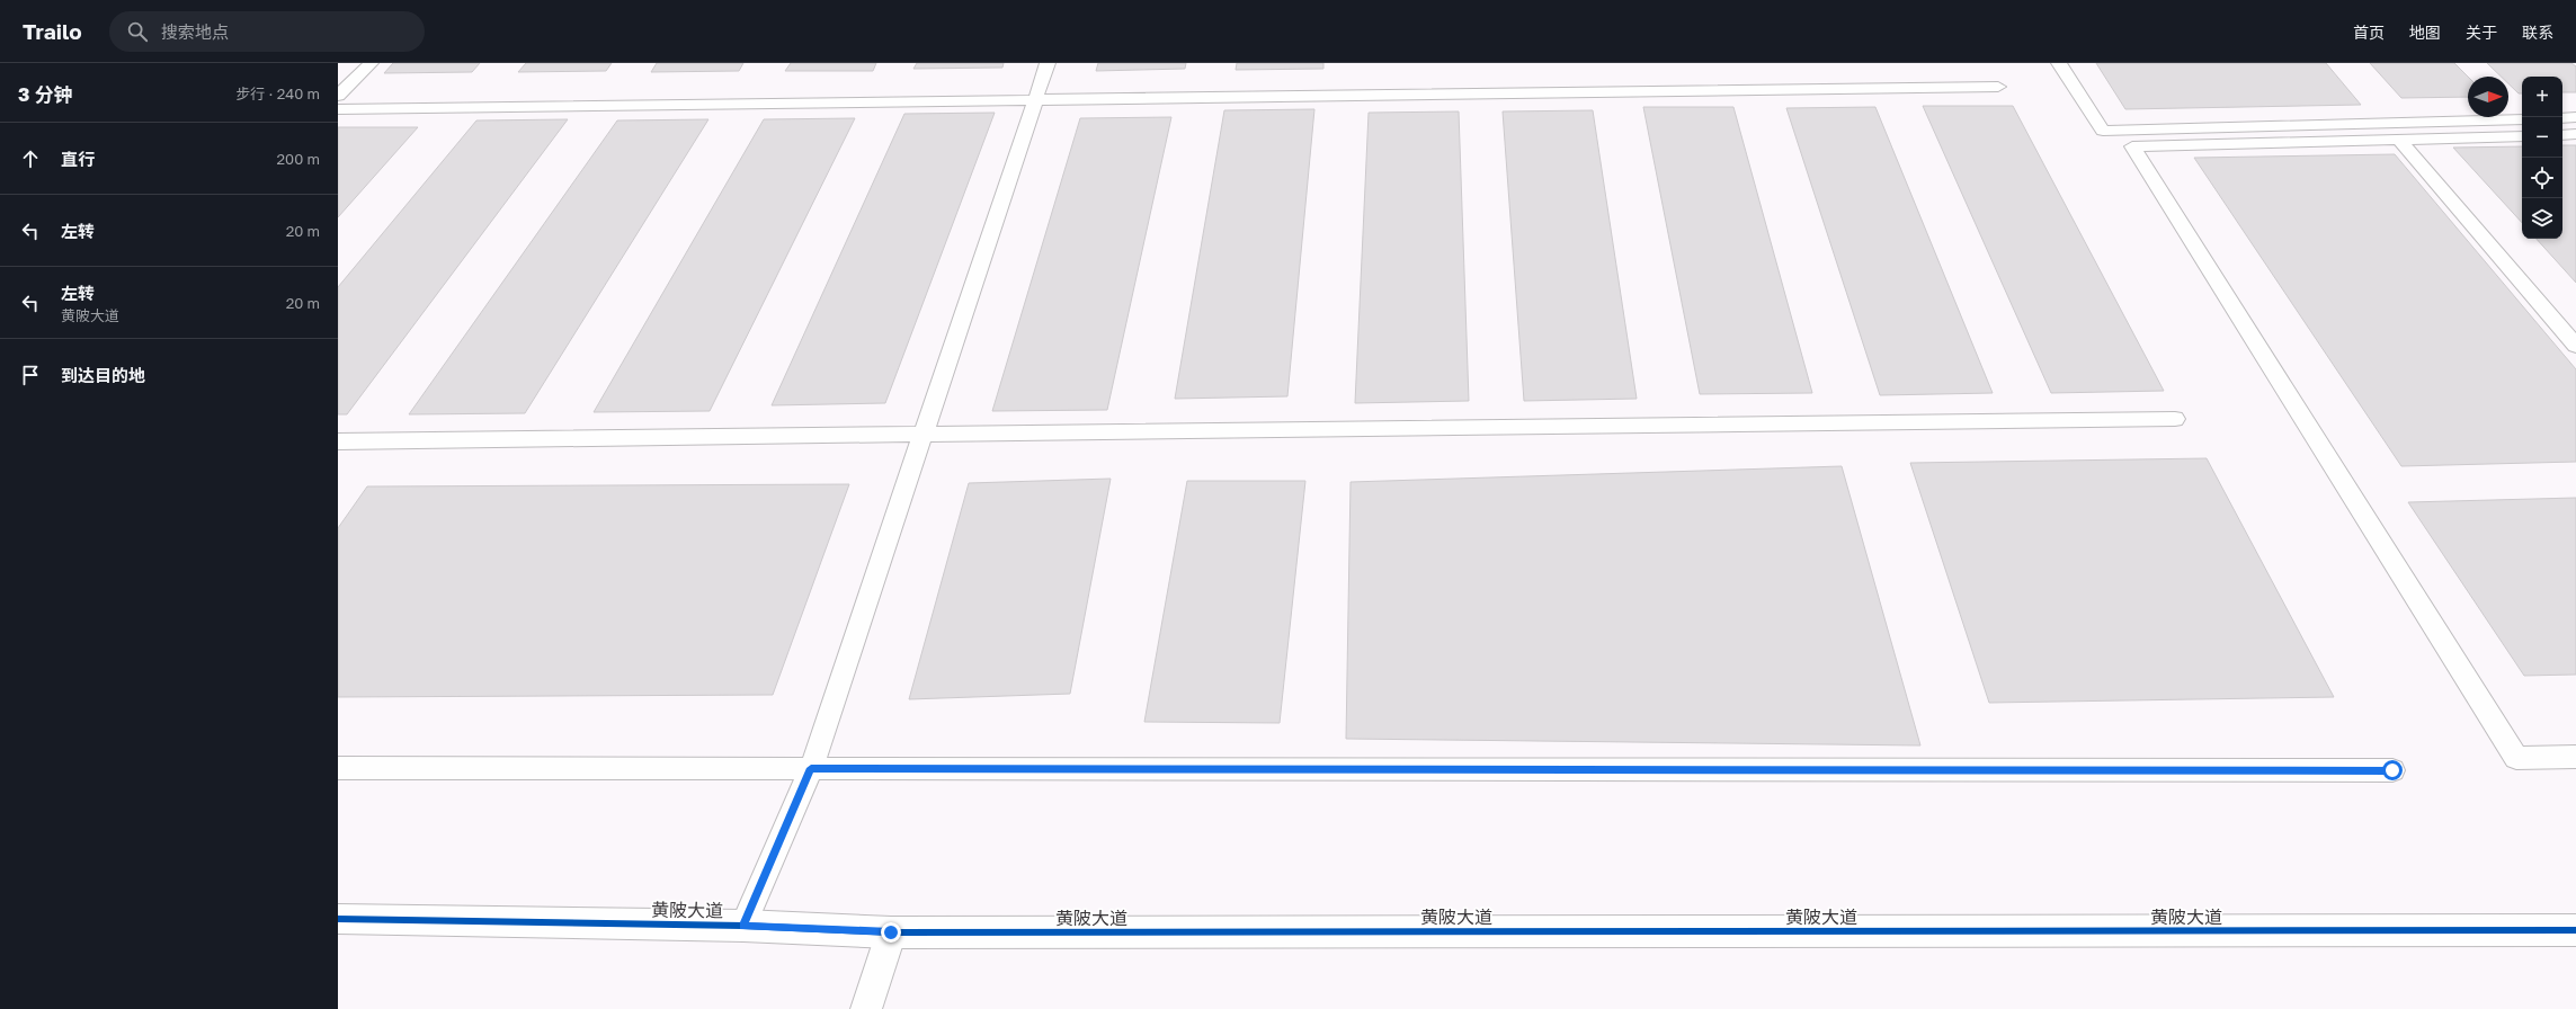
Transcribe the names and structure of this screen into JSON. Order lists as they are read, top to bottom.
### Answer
{
  "streets": {
    "street": ["黄陂大道"]
  },
  "north": "right",
  "page": {
    "header": "Trailo",
    "search": "搜索地点",
    "nav": [
      "首页",
      "地图",
      "关于",
      "联系"
    ],
    "heading": ["3 分钟", "步行 · 240 m"],
    "map_buttons": ["+", "−"],
    "list": [
      ["直行", "200 m"],
      ["左转", "20 m"],
      ["左转", "黄陂大道", "20 m"],
      "到达目的地"
    ]
  }
}
